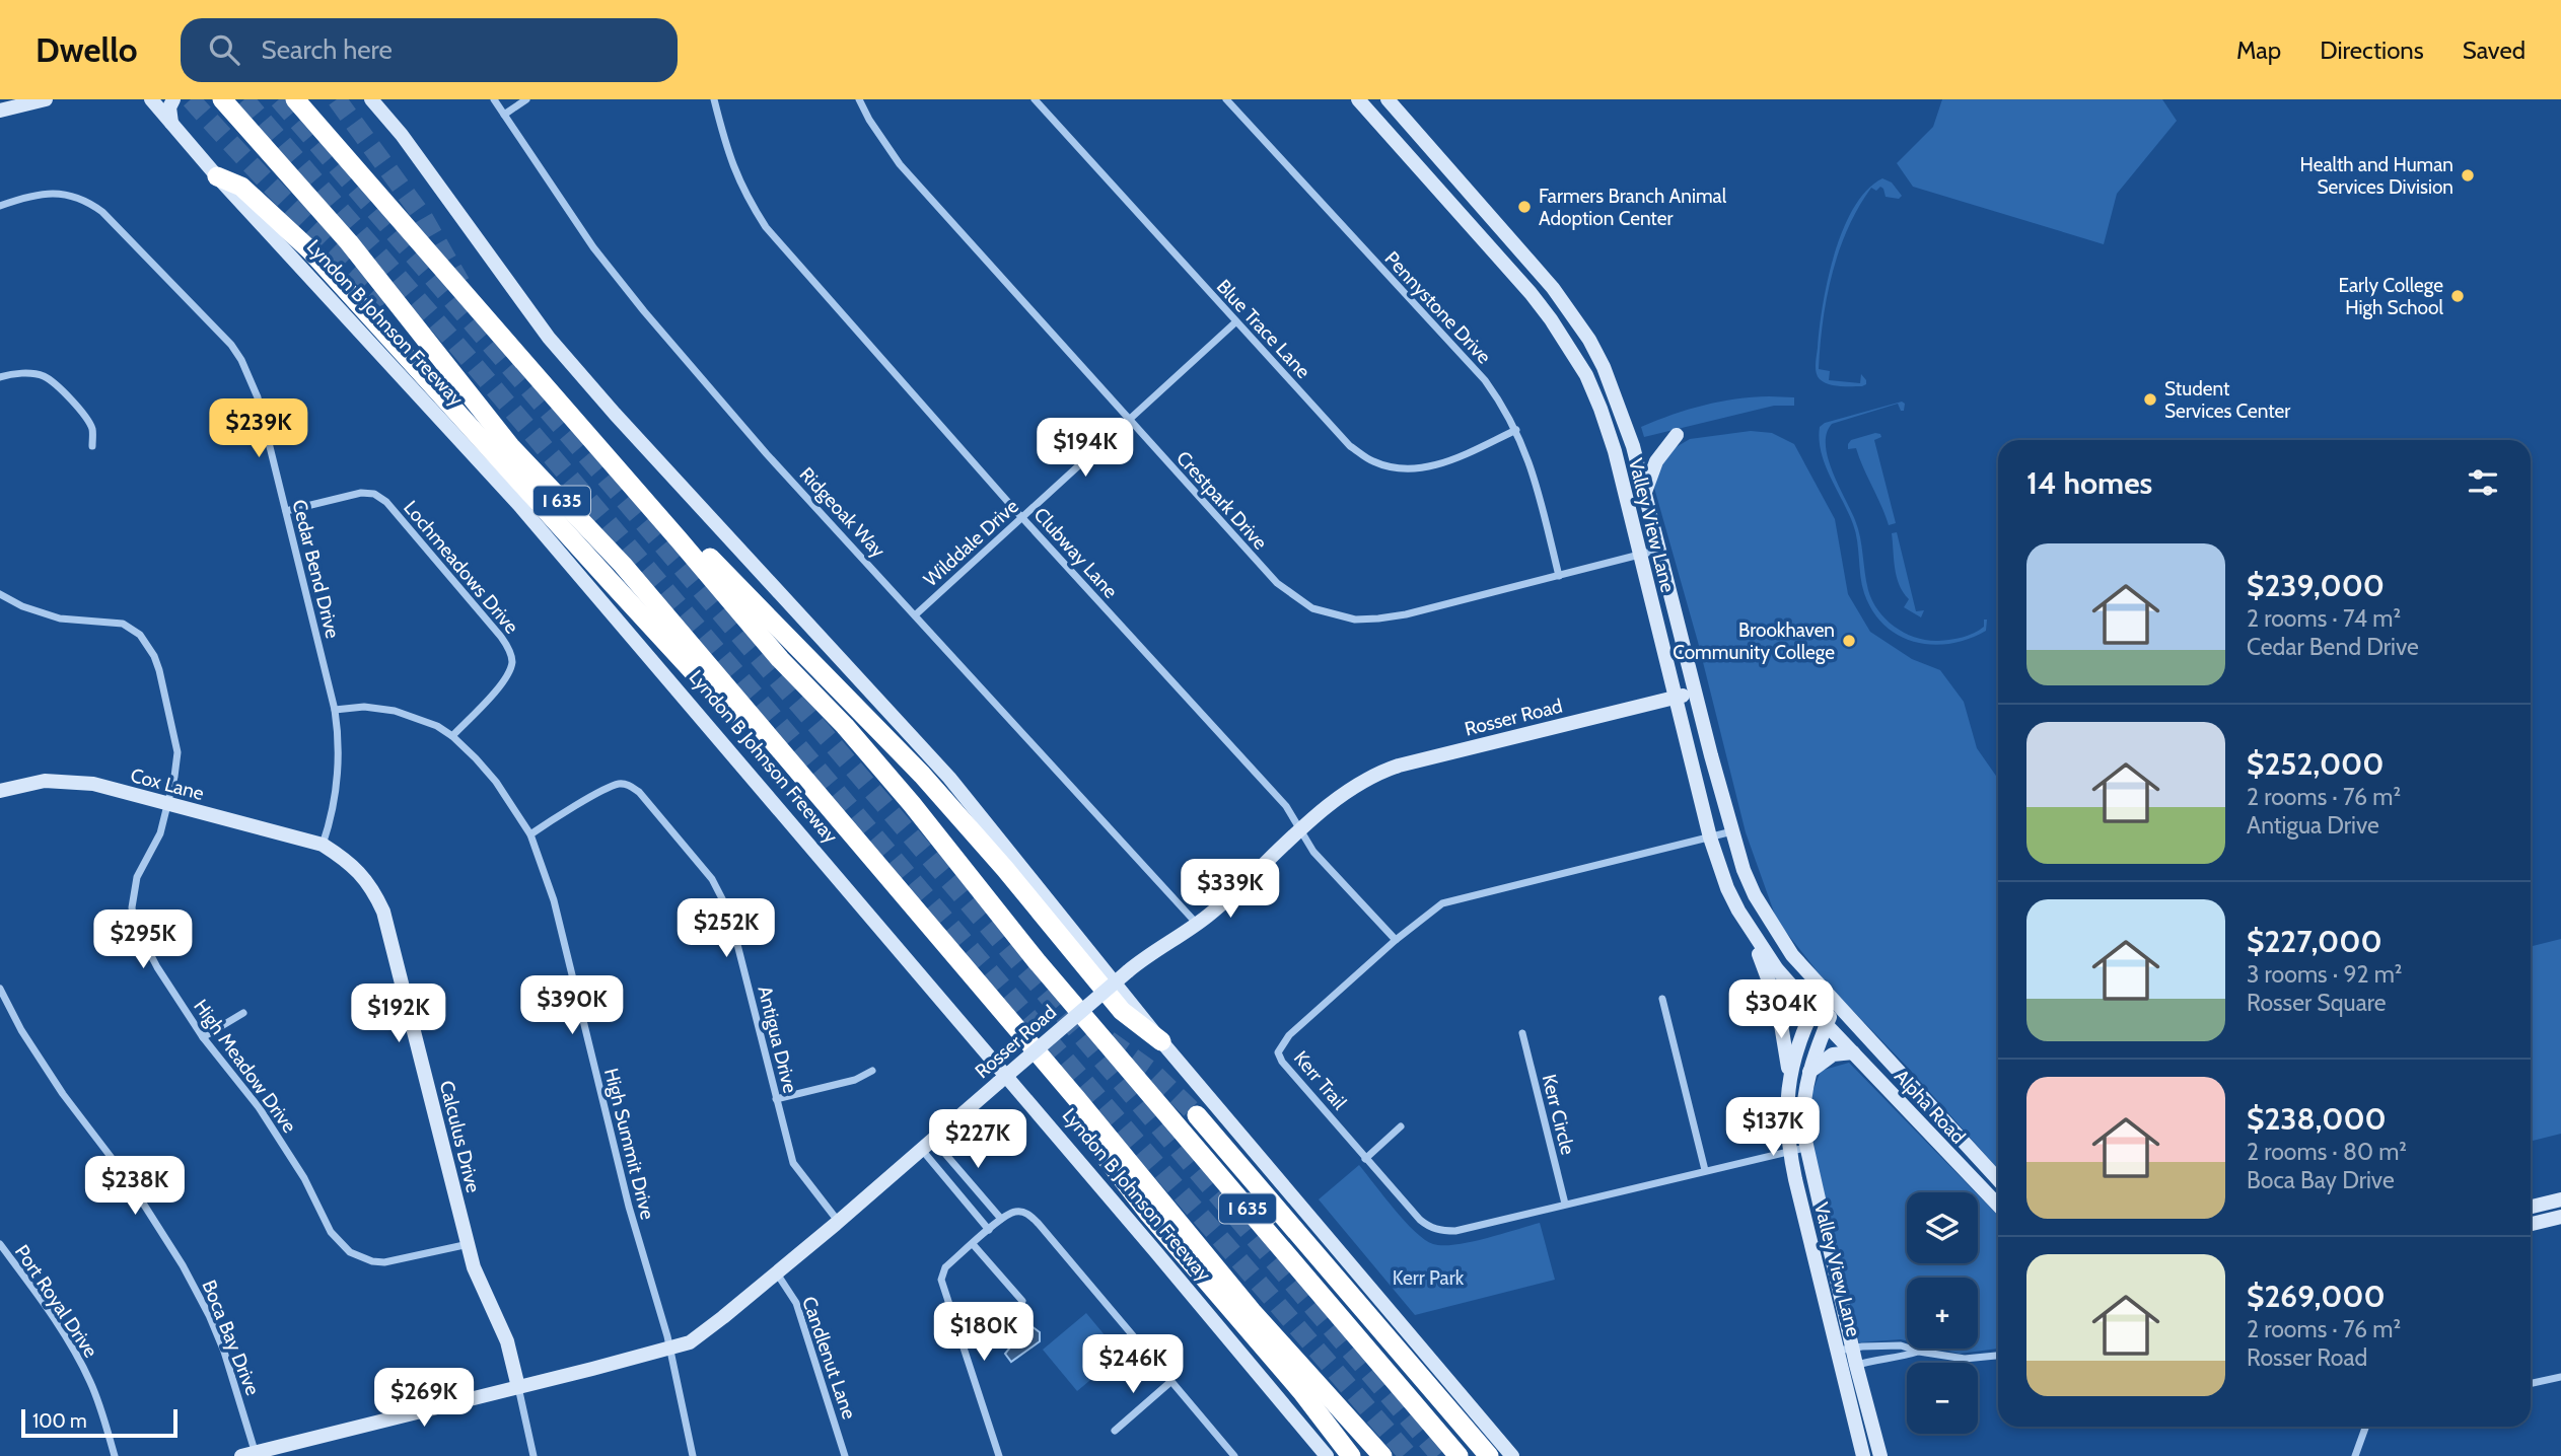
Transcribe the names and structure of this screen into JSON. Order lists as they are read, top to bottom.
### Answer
{
  "streets": {
    "highway": ["Lyndon B Johnson Freeway", "I 635"],
    "main road": [
      "Valley View Lane",
      "Rosser Road",
      "Cox Lane",
      "Alpha Road",
      "Calculus Drive"
    ],
    "street": [
      "Pennystone Drive",
      "Blue Trace Lane",
      "Crestpark Drive",
      "Ridgeoak Way",
      "Wilddale Drive",
      "Clubway Lane",
      "Lochmeadows Drive",
      "Cedar Bend Drive",
      "Antigua Drive",
      "High Meadow Drive",
      "Kerr Trail",
      "Kerr Circle",
      "High Summit Drive",
      "Port Royal Drive",
      "Boca Bay Drive",
      "Candlenut Lane"
    ]
  },
  "crossings": [
    ["Pennystone Drive", "Blue Trace Lane"],
    ["Pennystone Drive", "Crestpark Drive"],
    ["Blue Trace Lane", "Wilddale Drive"],
    ["Crestpark Drive", "Valley View Lane"],
    ["Crestpark Drive", "Wilddale Drive"],
    ["Ridgeoak Way", "Wilddale Drive"],
    ["Ridgeoak Way", "Rosser Road"],
    ["Valley View Lane", "Rosser Road"],
    ["Valley View Lane", "Kerr Trail"],
    ["Valley View Lane", "Alpha Road"],
    ["Wilddale Drive", "Clubway Lane"],
    ["Clubway Lane", "Rosser Road"],
    ["Clubway Lane", "Kerr Trail"],
    ["Lochmeadows Drive", "Cedar Bend Drive"],
    ["Lochmeadows Drive", "High Summit Drive"],
    ["Cedar Bend Drive", "Cox Lane"],
    ["Cedar Bend Drive", "Calculus Drive"],
    ["Cedar Bend Drive", "High Summit Drive"],
    ["Rosser Road", "Antigua Drive"],
    ["Rosser Road", "Calculus Drive"],
    ["Rosser Road", "High Summit Drive"],
    ["Rosser Road", "Boca Bay Drive"],
    ["Rosser Road", "Candlenut Lane"],
    ["Cox Lane", "High Meadow Drive"],
    ["Cox Lane", "Calculus Drive"],
    ["Antigua Drive", "High Summit Drive"],
    ["High Meadow Drive", "Calculus Drive"],
    ["Kerr Trail", "Kerr Circle"]
  ],
  "parks": ["Kerr Park"],
  "places": [
    "Health and Human Services Division",
    "Farmers Branch Animal Adoption Center",
    "Early College High School",
    "Student Services Center",
    "Brookhaven Community College"
  ],
  "scale_bar": "100 m",
  "page": {
    "header": "Dwello",
    "search": "Search here",
    "nav": ["Map", "Directions", "Saved"],
    "price": [
      "$239K",
      "$194K",
      "$339K",
      "$252K",
      "$295K",
      "$390K",
      "$304K",
      "$192K",
      "$137K",
      "$227K",
      "$238K",
      "$180K",
      "$246K",
      "$269K"
    ],
    "heading": "14 homes",
    "list": [
      {
        "name": "$239,000",
        "note": "2 rooms · 74 m² · Cedar Bend Drive"
      },
      {
        "name": "$252,000",
        "note": "2 rooms · 76 m² · Antigua Drive"
      },
      {
        "name": "$227,000",
        "note": "3 rooms · 92 m² · Rosser Square"
      },
      {
        "name": "$238,000",
        "note": "2 rooms · 80 m² · Boca Bay Drive"
      },
      {
        "name": "$269,000",
        "note": "2 rooms · 76 m² · Rosser Road"
      }
    ],
    "map_buttons": ["+", "−"],
    "scale": "100 m"
  }
}
